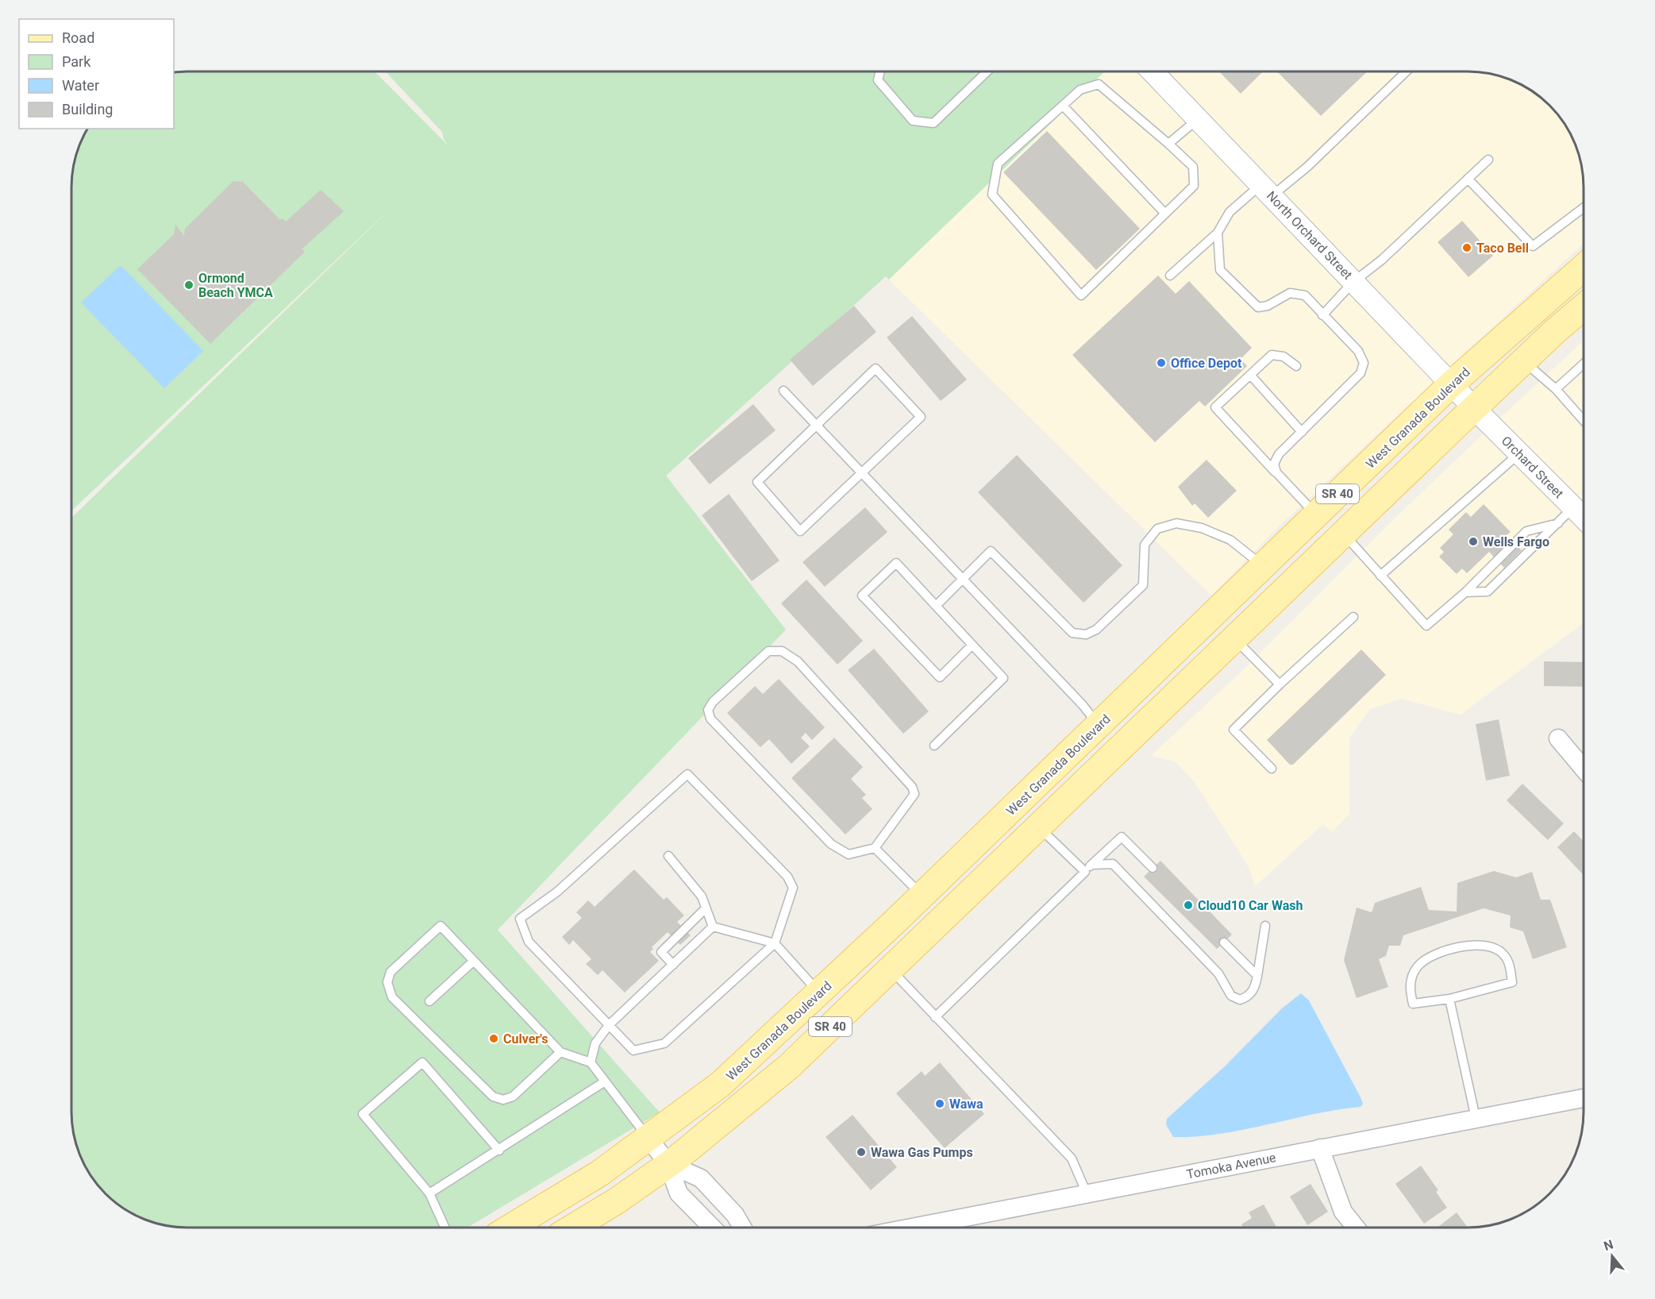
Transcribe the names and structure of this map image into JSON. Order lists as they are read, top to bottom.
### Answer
{
  "streets": {
    "main road": ["West Granada Boulevard", "SR 40"],
    "street": ["North Orchard Street", "Orchard Street", "Tomoka Avenue"]
  },
  "crossings": [
    ["North Orchard Street", "West Granada Boulevard"],
    ["North Orchard Street", "Orchard Street"],
    ["North Orchard Street", "SR 40"],
    ["Orchard Street", "SR 40"]
  ],
  "places": [
    "Taco Bell",
    "Ormond Beach YMCA",
    "Office Depot",
    "Wells Fargo",
    "Cloud10 Car Wash",
    "Culver's",
    "Wawa",
    "Wawa Gas Pumps"
  ],
  "legend": [
    "Road",
    "Park",
    "Water",
    "Building"
  ],
  "north": "top"
}
